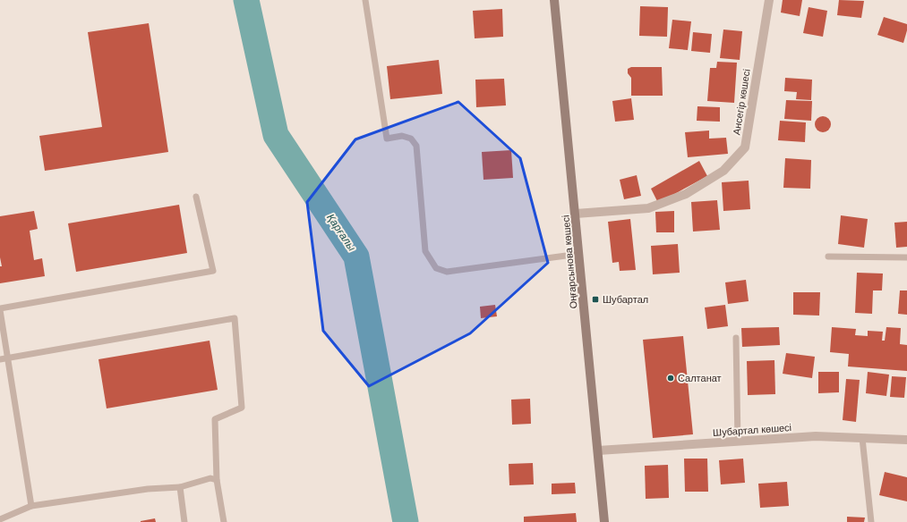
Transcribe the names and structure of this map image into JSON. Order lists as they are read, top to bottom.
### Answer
{
  "streets": {
    "main road": ["Оңғарсынова көшесі"],
    "street": ["Ансегір көшесі", "Шубартал көшесі"]
  },
  "crossings": [
    ["Ансегір көшесі", "Оңғарсынова көшесі"],
    ["Оңғарсынова көшесі", "Шубартал көшесі"]
  ],
  "water": ["Қарғалы"],
  "places": {
    "transit": ["Шубартал"],
    "other": ["Салтанат"]
  }
}
